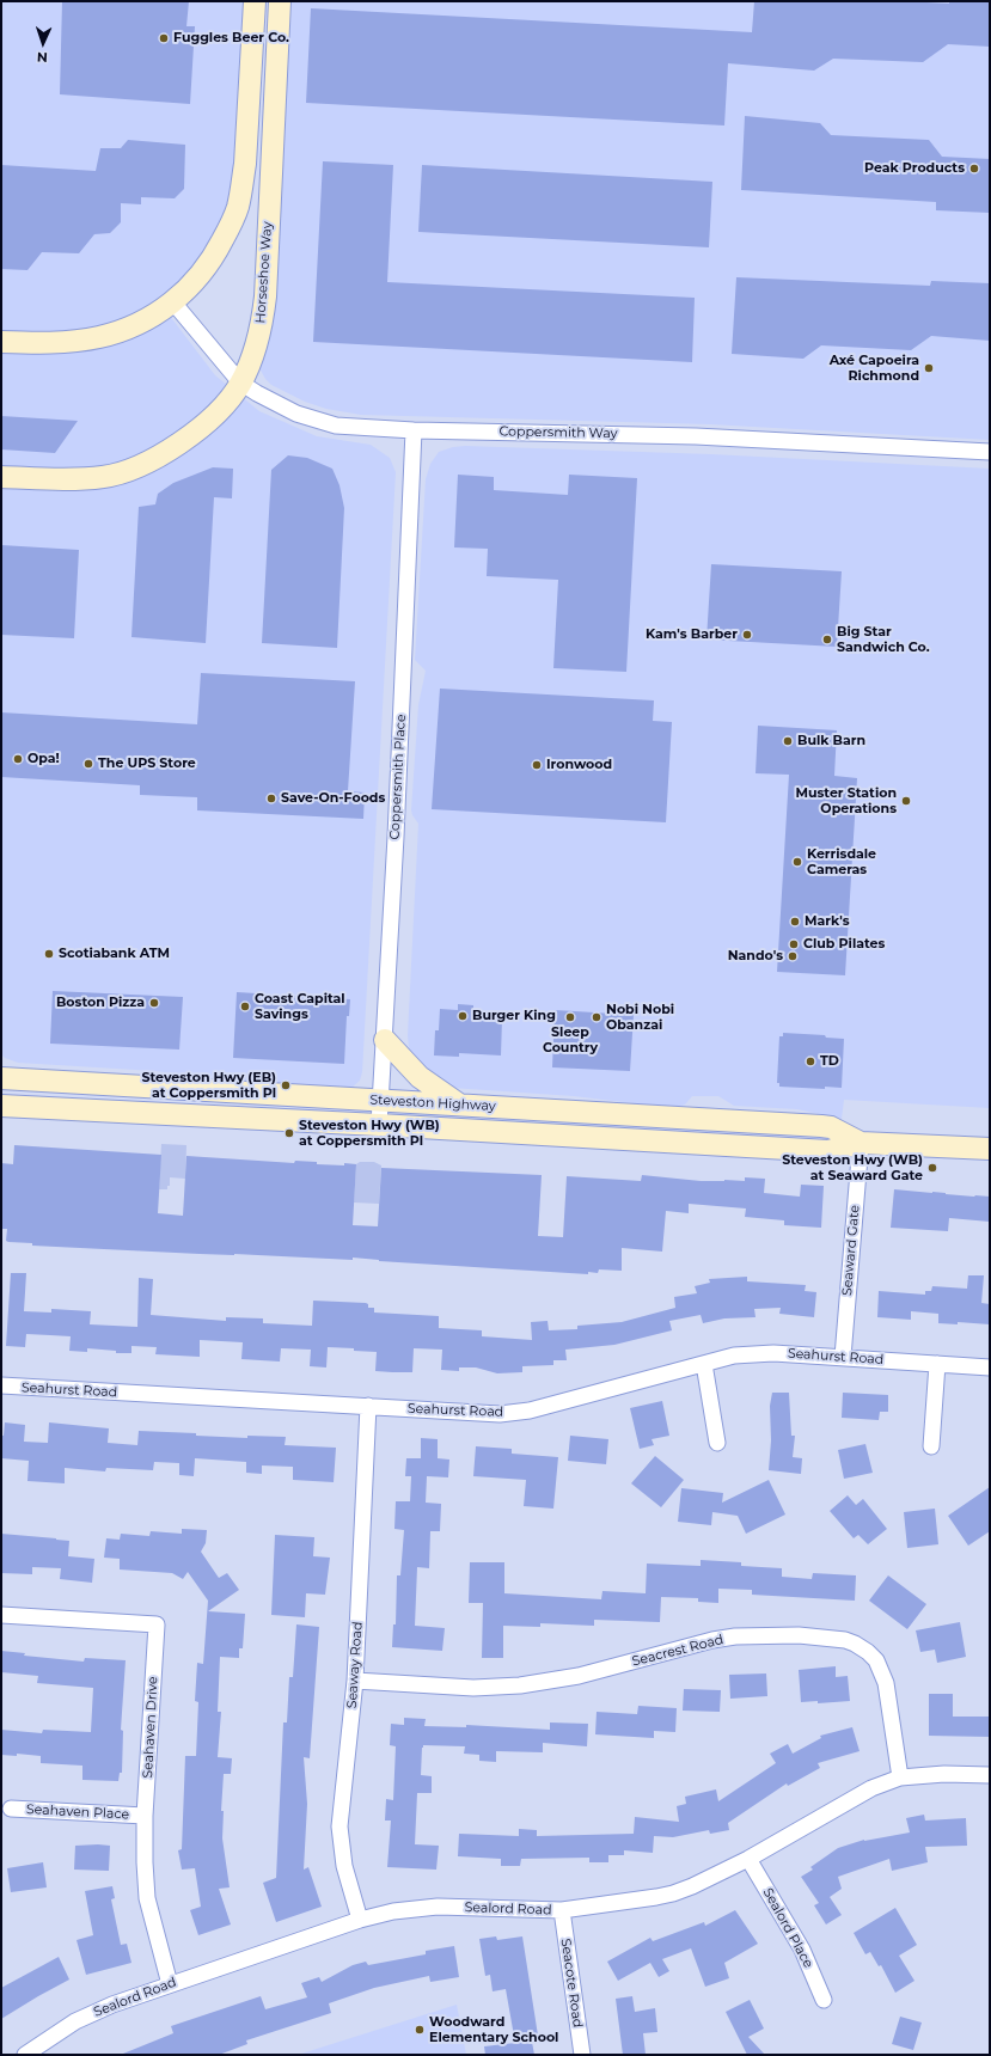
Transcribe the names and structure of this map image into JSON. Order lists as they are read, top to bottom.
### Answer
{
  "streets": {
    "main road": ["Horseshoe Way", "Steveston Highway"],
    "street": [
      "Coppersmith Way",
      "Coppersmith Place",
      "Seaward Gate",
      "Seahurst Road",
      "Seacrest Road",
      "Seaway Road",
      "Seahaven Drive",
      "Seahaven Place",
      "Sealord Road",
      "Sealord Place",
      "Seacote Road"
    ]
  },
  "crossings": [
    ["Horseshoe Way", "Coppersmith Way"],
    ["Coppersmith Way", "Coppersmith Place"],
    ["Coppersmith Place", "Steveston Highway"],
    ["Steveston Highway", "Seaward Gate"],
    ["Seaward Gate", "Seahurst Road"],
    ["Seahurst Road", "Seaway Road"],
    ["Seacrest Road", "Seaway Road"],
    ["Seacrest Road", "Sealord Road"],
    ["Seaway Road", "Sealord Road"],
    ["Seahaven Drive", "Seahaven Place"],
    ["Seahaven Drive", "Sealord Road"],
    ["Sealord Road", "Sealord Place"],
    ["Sealord Road", "Seacote Road"]
  ],
  "places": [
    "Fuggles Beer Co.",
    "Peak Products",
    "Axé Capoeira Richmond",
    "Kam's Barber",
    "Big Star Sandwich Co.",
    "Bulk Barn",
    "Opa!",
    "The UPS Store",
    "Ironwood",
    "Save-On-Foods",
    "Muster Station Operations",
    "Kerrisdale Cameras",
    "Mark's",
    "Club Pilates",
    "Scotiabank ATM",
    "Nando's",
    "Boston Pizza",
    "Coast Capital Savings",
    "Burger King",
    "Sleep Country",
    "Nobi Nobi Obanzai",
    "TD",
    "Steveston Hwy (EB) at Coppersmith Pl",
    "Steveston Hwy (WB) at Coppersmith Pl",
    "Steveston Hwy (WB) at Seaward Gate",
    "Woodward Elementary School"
  ],
  "north": "bottom"
}
